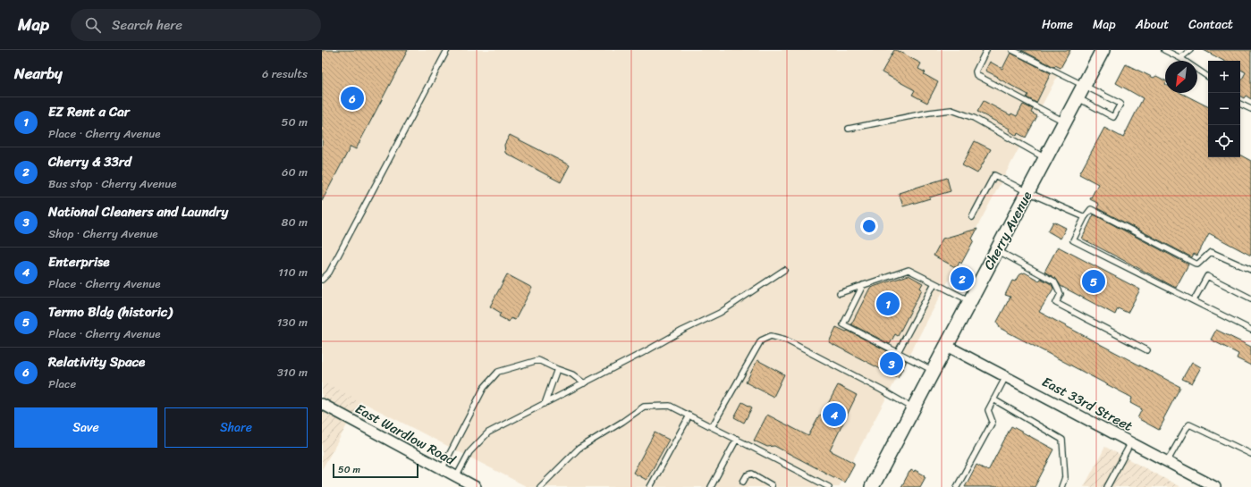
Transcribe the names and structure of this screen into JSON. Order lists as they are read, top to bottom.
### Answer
{
  "streets": {
    "main road": ["Cherry Avenue"],
    "street": ["East 33rd Street", "East Wardlow Road"]
  },
  "crossings": [
    ["Cherry Avenue", "East 33rd Street"]
  ],
  "scale_bar": "50 m",
  "north": "bottom left",
  "page": {
    "header": "Map",
    "search": "Search here",
    "nav": [
      "Home",
      "Map",
      "About",
      "Contact"
    ],
    "heading": ["Nearby", "6 results"],
    "map_buttons": ["+", "−"],
    "pins": [
      "6",
      "2",
      "5",
      "1",
      "3",
      "4"
    ],
    "list": [
      {
        "mark": "1",
        "name": "EZ Rent a Car",
        "note": "Place · Cherry Avenue",
        "value": "50 m"
      },
      {
        "mark": "2",
        "name": "Cherry & 33rd",
        "note": "Bus stop · Cherry Avenue",
        "value": "60 m"
      },
      {
        "mark": "3",
        "name": "National Cleaners and Laundry",
        "note": "Shop · Cherry Avenue",
        "value": "80 m"
      },
      {
        "mark": "4",
        "name": "Enterprise",
        "note": "Place · Cherry Avenue",
        "value": "110 m"
      },
      {
        "mark": "5",
        "name": "Termo Bldg (historic)",
        "note": "Place · Cherry Avenue",
        "value": "130 m"
      },
      {
        "mark": "6",
        "name": "Relativity Space",
        "note": "Place",
        "value": "310 m"
      }
    ],
    "buttons": ["Save", "Share"],
    "scale": "50 m"
  }
}
